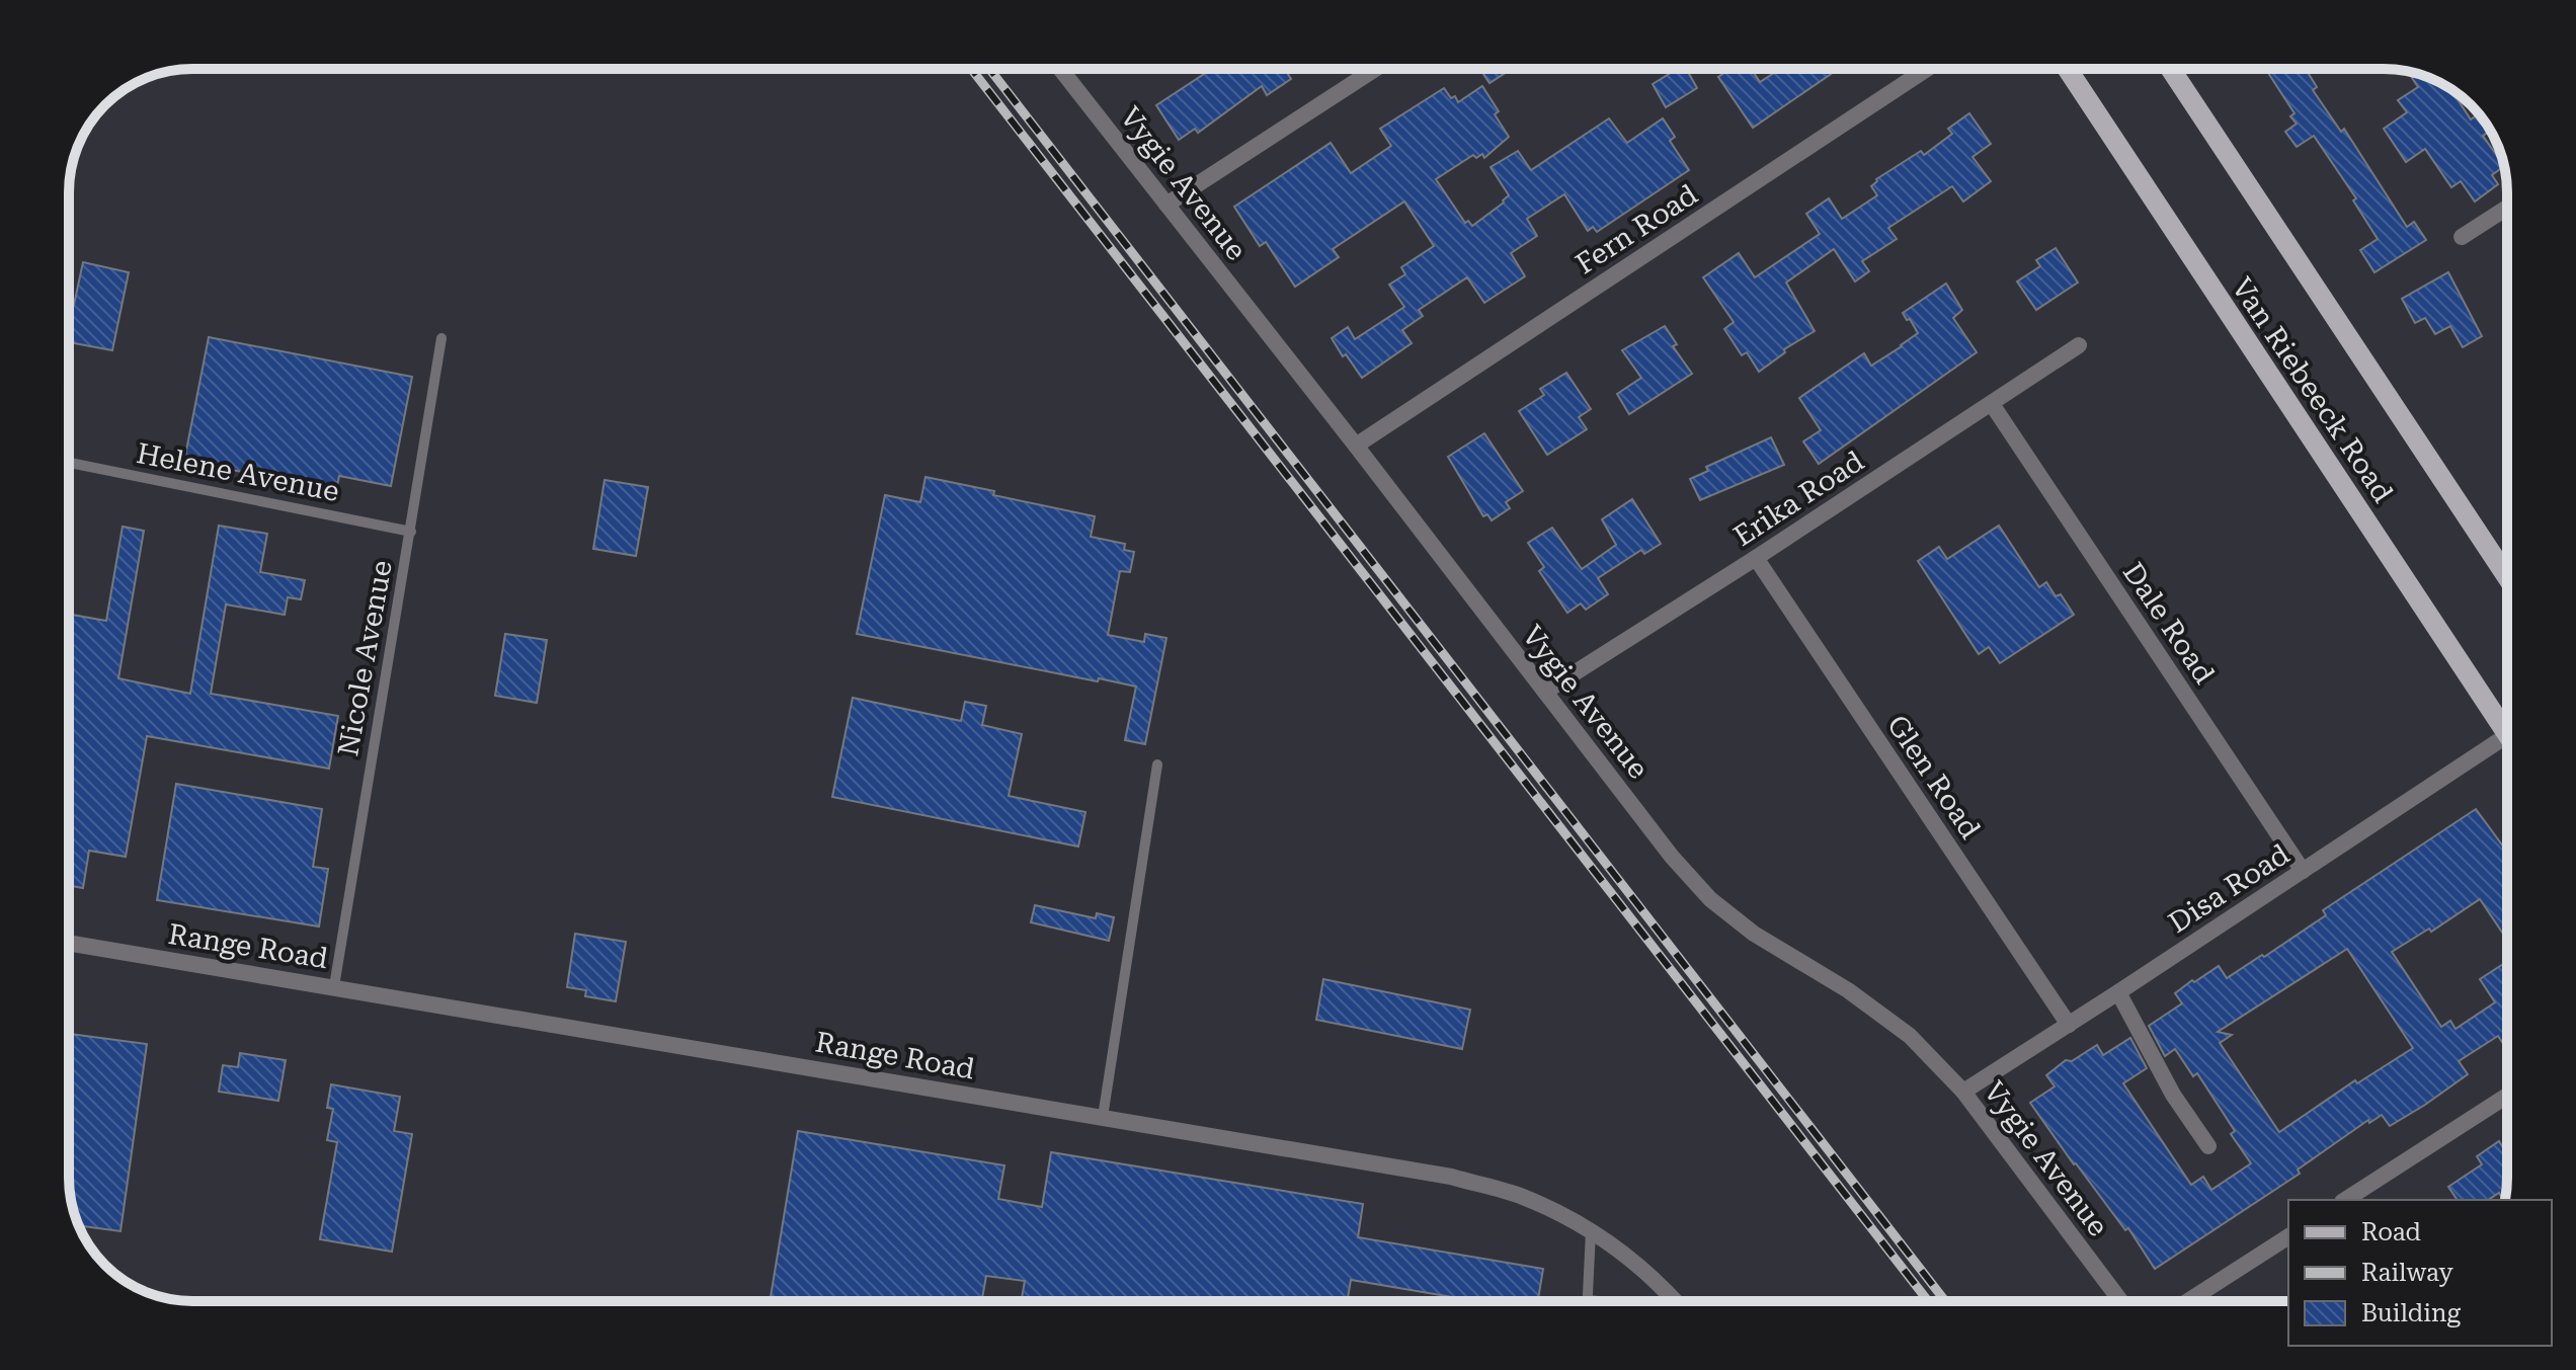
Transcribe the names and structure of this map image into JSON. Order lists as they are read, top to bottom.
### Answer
{
  "streets": {
    "main road": ["Van Riebeeck Road"],
    "street": [
      "Vygie Avenue",
      "Fern Road",
      "Erika Road",
      "Dale Road",
      "Glen Road",
      "Disa Road",
      "Range Road"
    ],
    "lane": ["Helene Avenue", "Nicole Avenue"]
  },
  "crossings": [
    ["Vygie Avenue", "Fern Road"],
    ["Vygie Avenue", "Erika Road"],
    ["Vygie Avenue", "Disa Road"],
    ["Helene Avenue", "Nicole Avenue"],
    ["Erika Road", "Dale Road"],
    ["Erika Road", "Glen Road"],
    ["Dale Road", "Disa Road"],
    ["Nicole Avenue", "Range Road"],
    ["Glen Road", "Disa Road"]
  ],
  "legend": ["Road", "Railway", "Building"]
}
